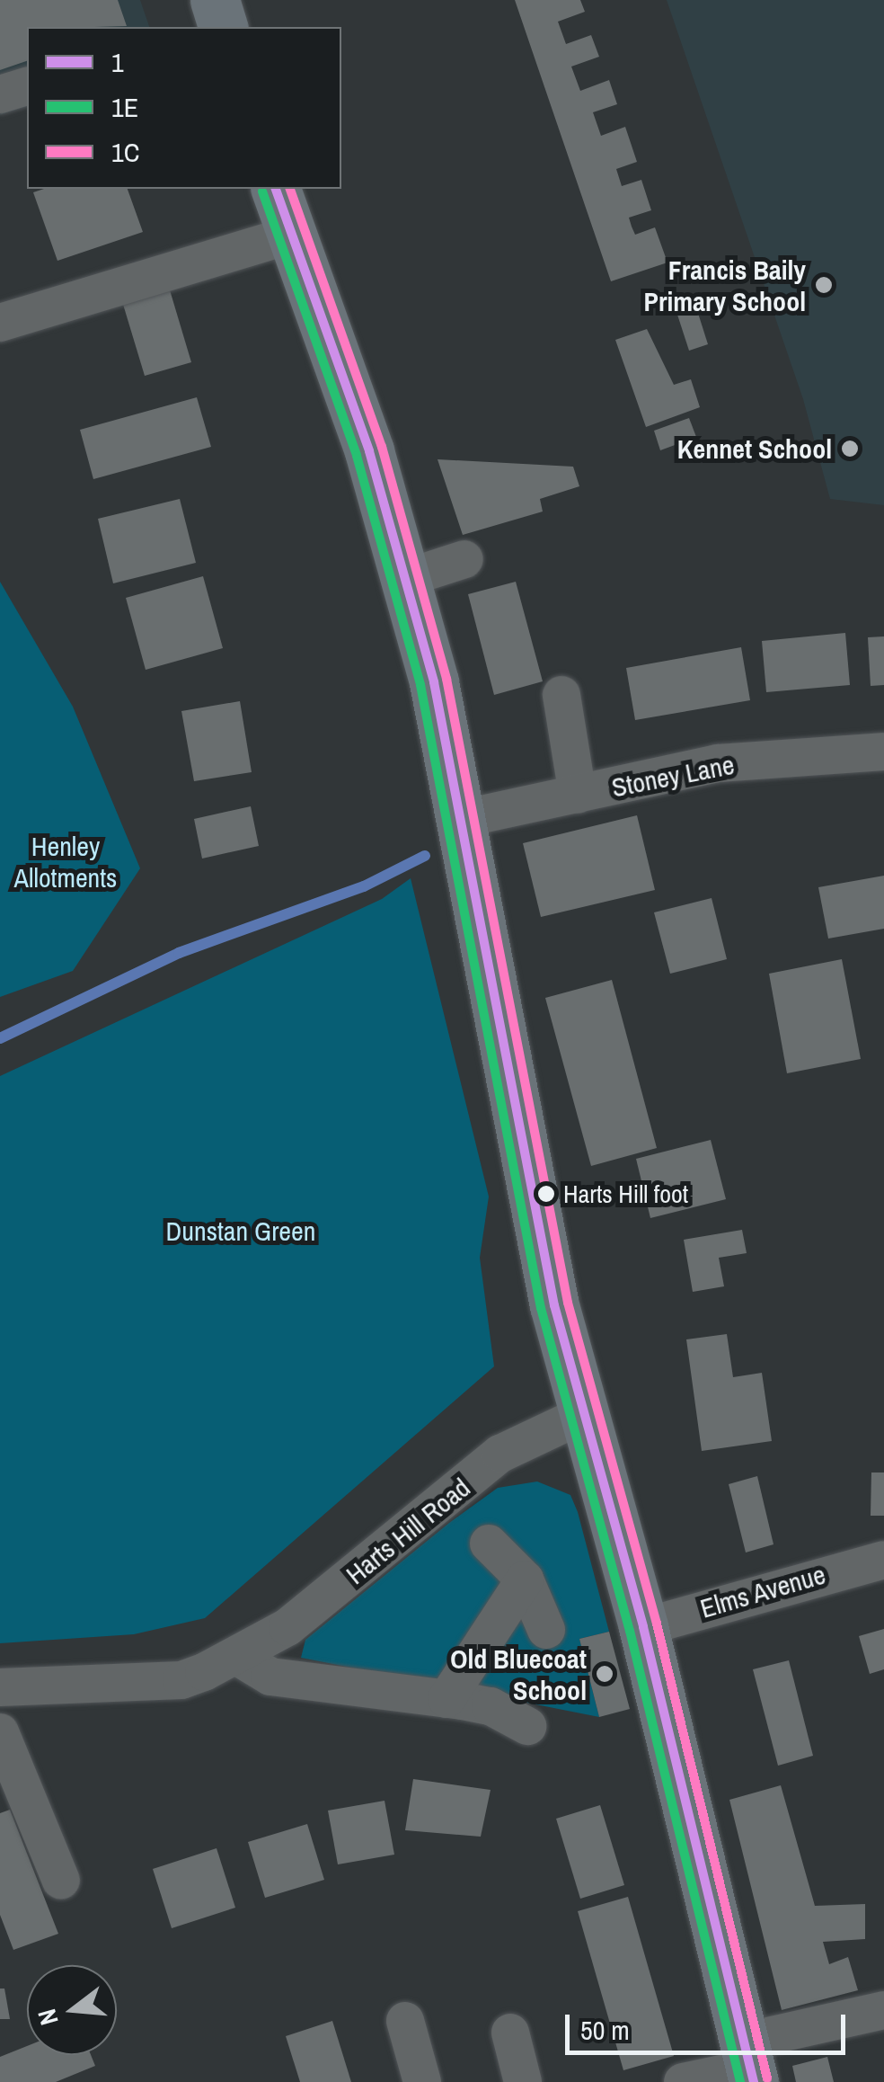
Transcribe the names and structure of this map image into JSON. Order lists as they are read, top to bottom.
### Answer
{
  "streets": {
    "street": ["Stoney Lane", "Harts Hill Road", "Elms Avenue"]
  },
  "parks": ["Henley Allotments", "Dunstan Green"],
  "places": [
    "Francis Baily Primary School",
    "Kennet School",
    "Harts Hill foot",
    "Old Bluecoat School"
  ],
  "lines": ["transit line 1", "transit line 1C", "transit line 1E"],
  "legend": ["1", "1E", "1C"],
  "scale_bar": "50 m",
  "north": "left"
}
